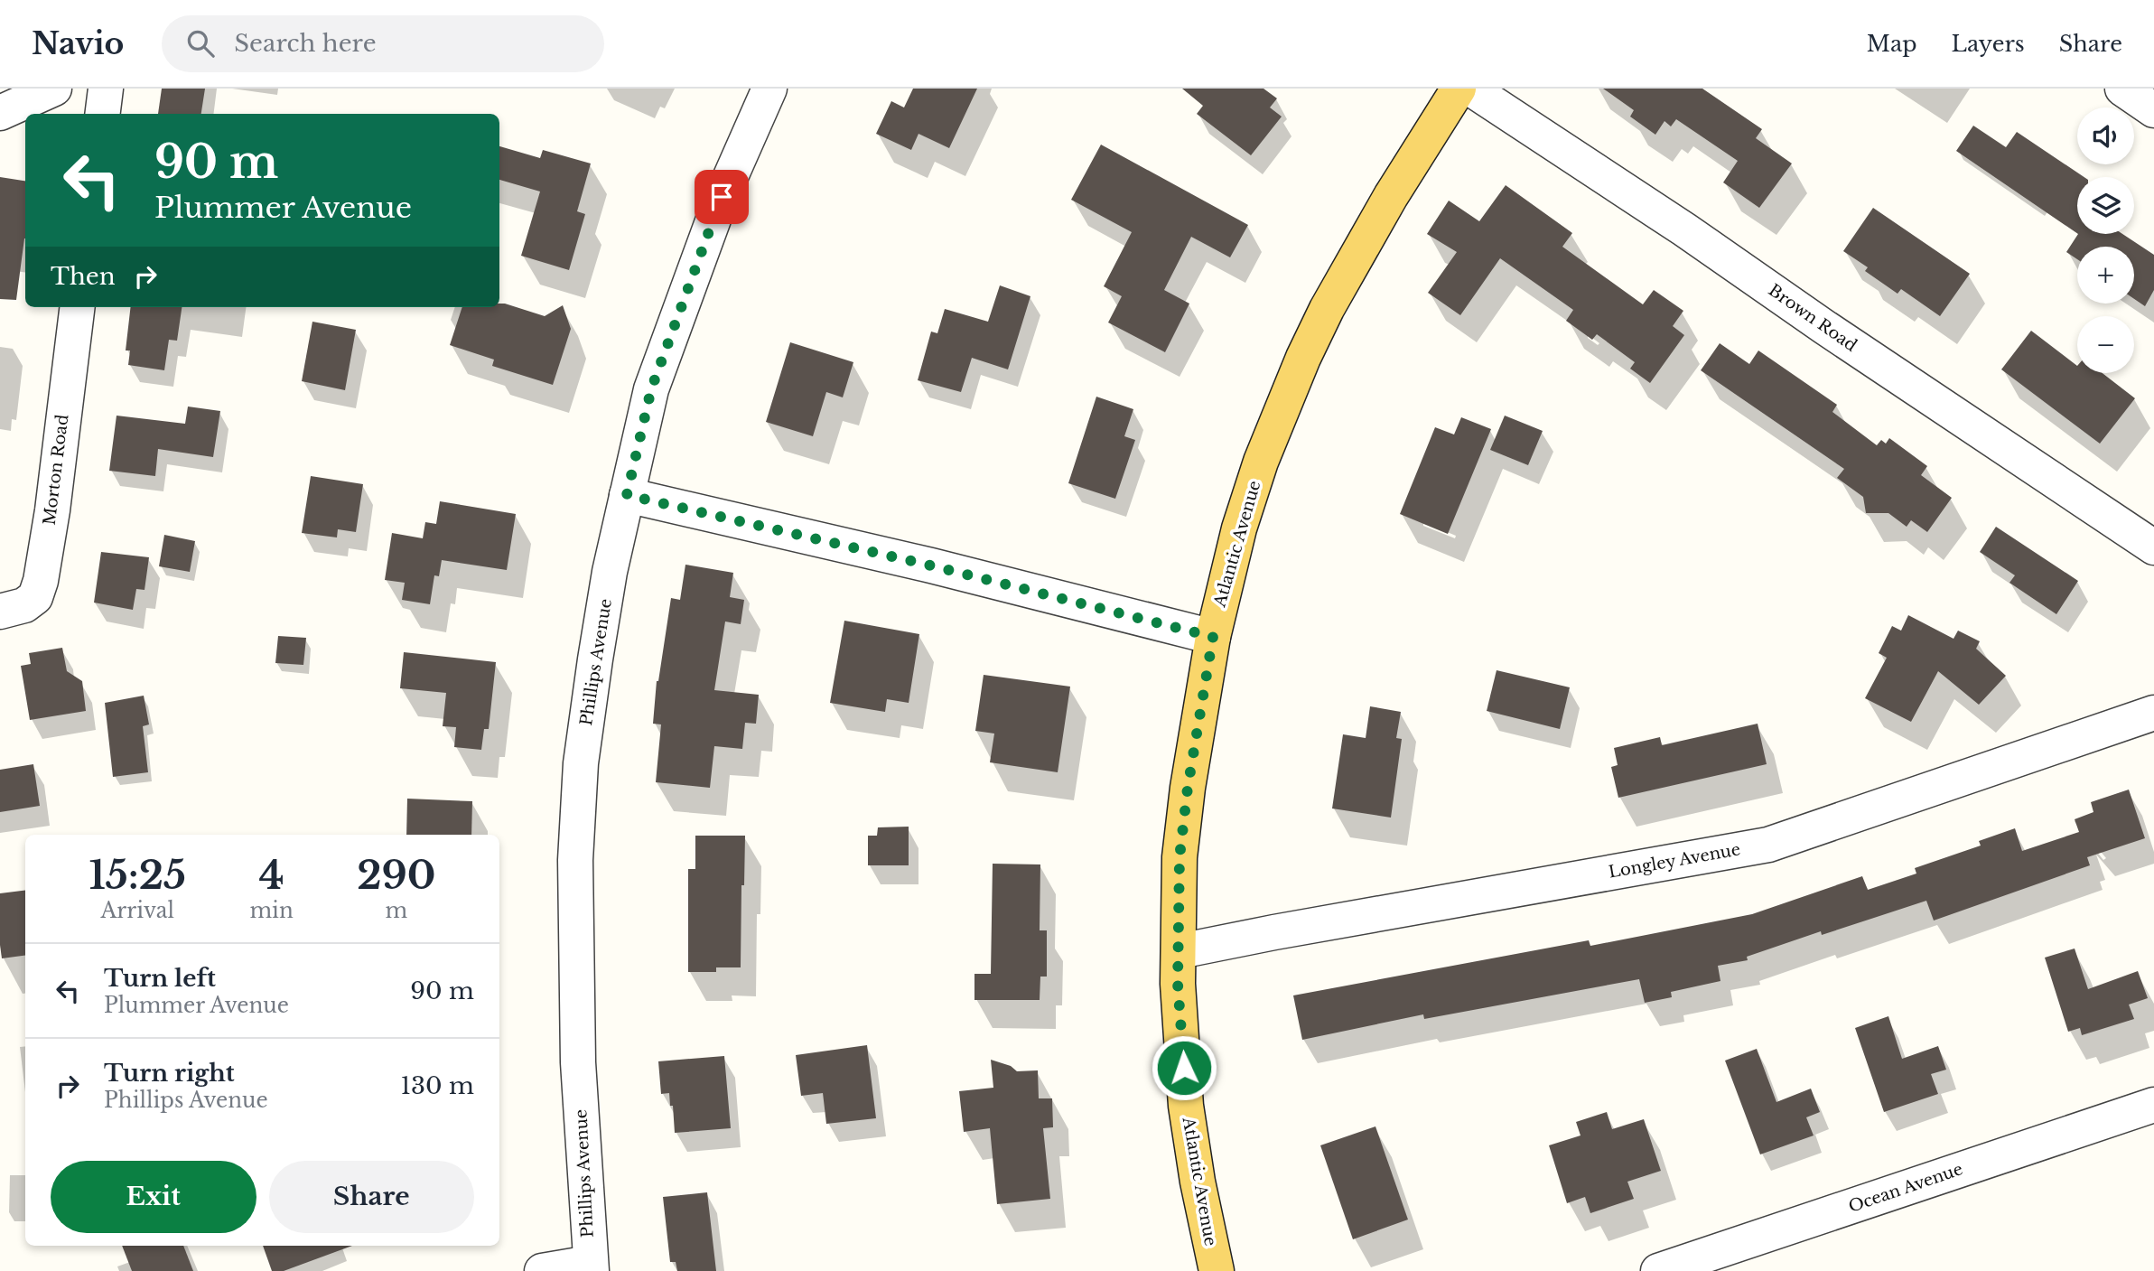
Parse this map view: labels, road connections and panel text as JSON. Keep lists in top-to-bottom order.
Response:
{
  "streets": {
    "main road": ["Atlantic Avenue"],
    "street": [
      "Brown Road",
      "Morton Road",
      "Phillips Avenue",
      "Longley Avenue",
      "Ocean Avenue"
    ]
  },
  "crossings": [
    ["Atlantic Avenue", "Longley Avenue"]
  ],
  "page": {
    "header": "Navio",
    "search": "Search here",
    "nav": ["Map", "Layers", "Share"],
    "map_buttons": ["+", "−"],
    "turn": ["90 m", "Plummer Avenue"],
    "then": "Then",
    "eta": [
      "15:25",
      "Arrival",
      "4",
      "min",
      "290",
      "m"
    ],
    "list": [
      {
        "name": "Turn left",
        "note": "Plummer Avenue",
        "value": "90 m"
      },
      {
        "name": "Turn right",
        "note": "Phillips Avenue",
        "value": "130 m"
      }
    ],
    "buttons": ["Exit", "Share"]
  }
}
